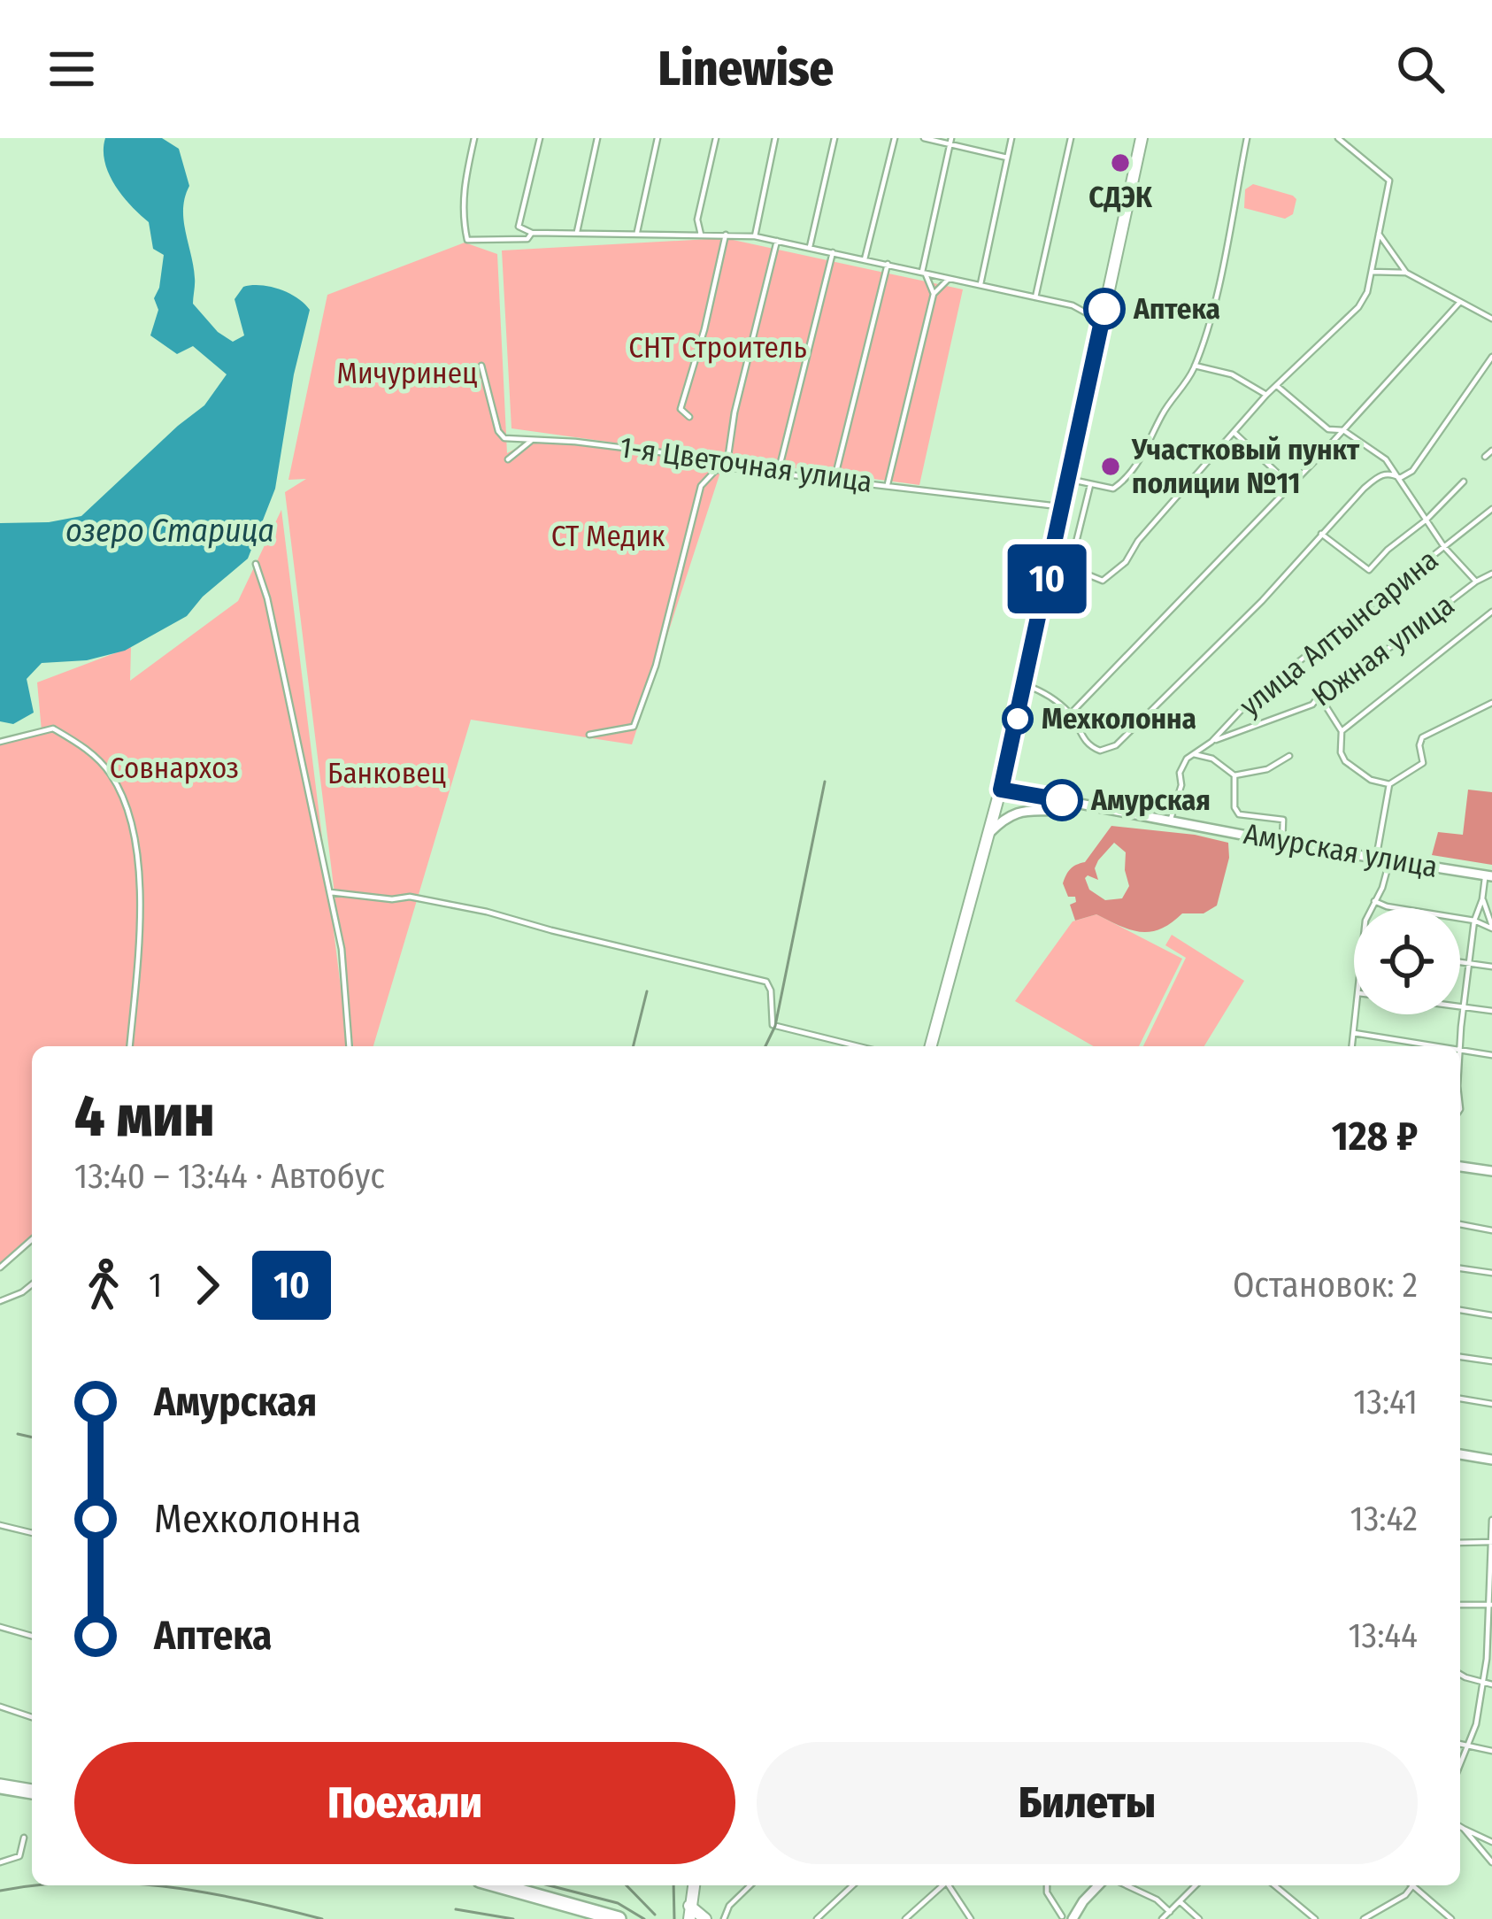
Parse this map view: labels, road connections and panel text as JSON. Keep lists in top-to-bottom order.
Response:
{
  "streets": {
    "street": [
      "1-я Цветочная улица",
      "улица Алтынсарина",
      "Южная улица",
      "Амурская улица"
    ]
  },
  "crossings": [
    ["улица Алтынсарина", "Южная улица"]
  ],
  "water": ["озеро Старица"],
  "parks": [
    "СНТ Строитель",
    "Мичуринец",
    "СТ Медик",
    "Совнархоз",
    "Банковец"
  ],
  "places": [
    "СДЭК",
    "Аптека",
    "Участковый пункт полиции №11",
    "Мехколонна",
    "Амурская"
  ],
  "lines": ["bus line 10"],
  "page": {
    "header": "Linewise",
    "on_map": "10",
    "heading": ["4 мин", "13:40 – 13:44 · Автобус", "128 ₽"],
    "legs": ["1", "10", "Остановок: 2"],
    "list": [
      {
        "name": "Амурская",
        "value": "13:41"
      },
      {
        "name": "Мехколонна",
        "value": "13:42"
      },
      {
        "name": "Аптека",
        "value": "13:44"
      }
    ],
    "buttons": ["Поехали", "Билеты"]
  }
}
